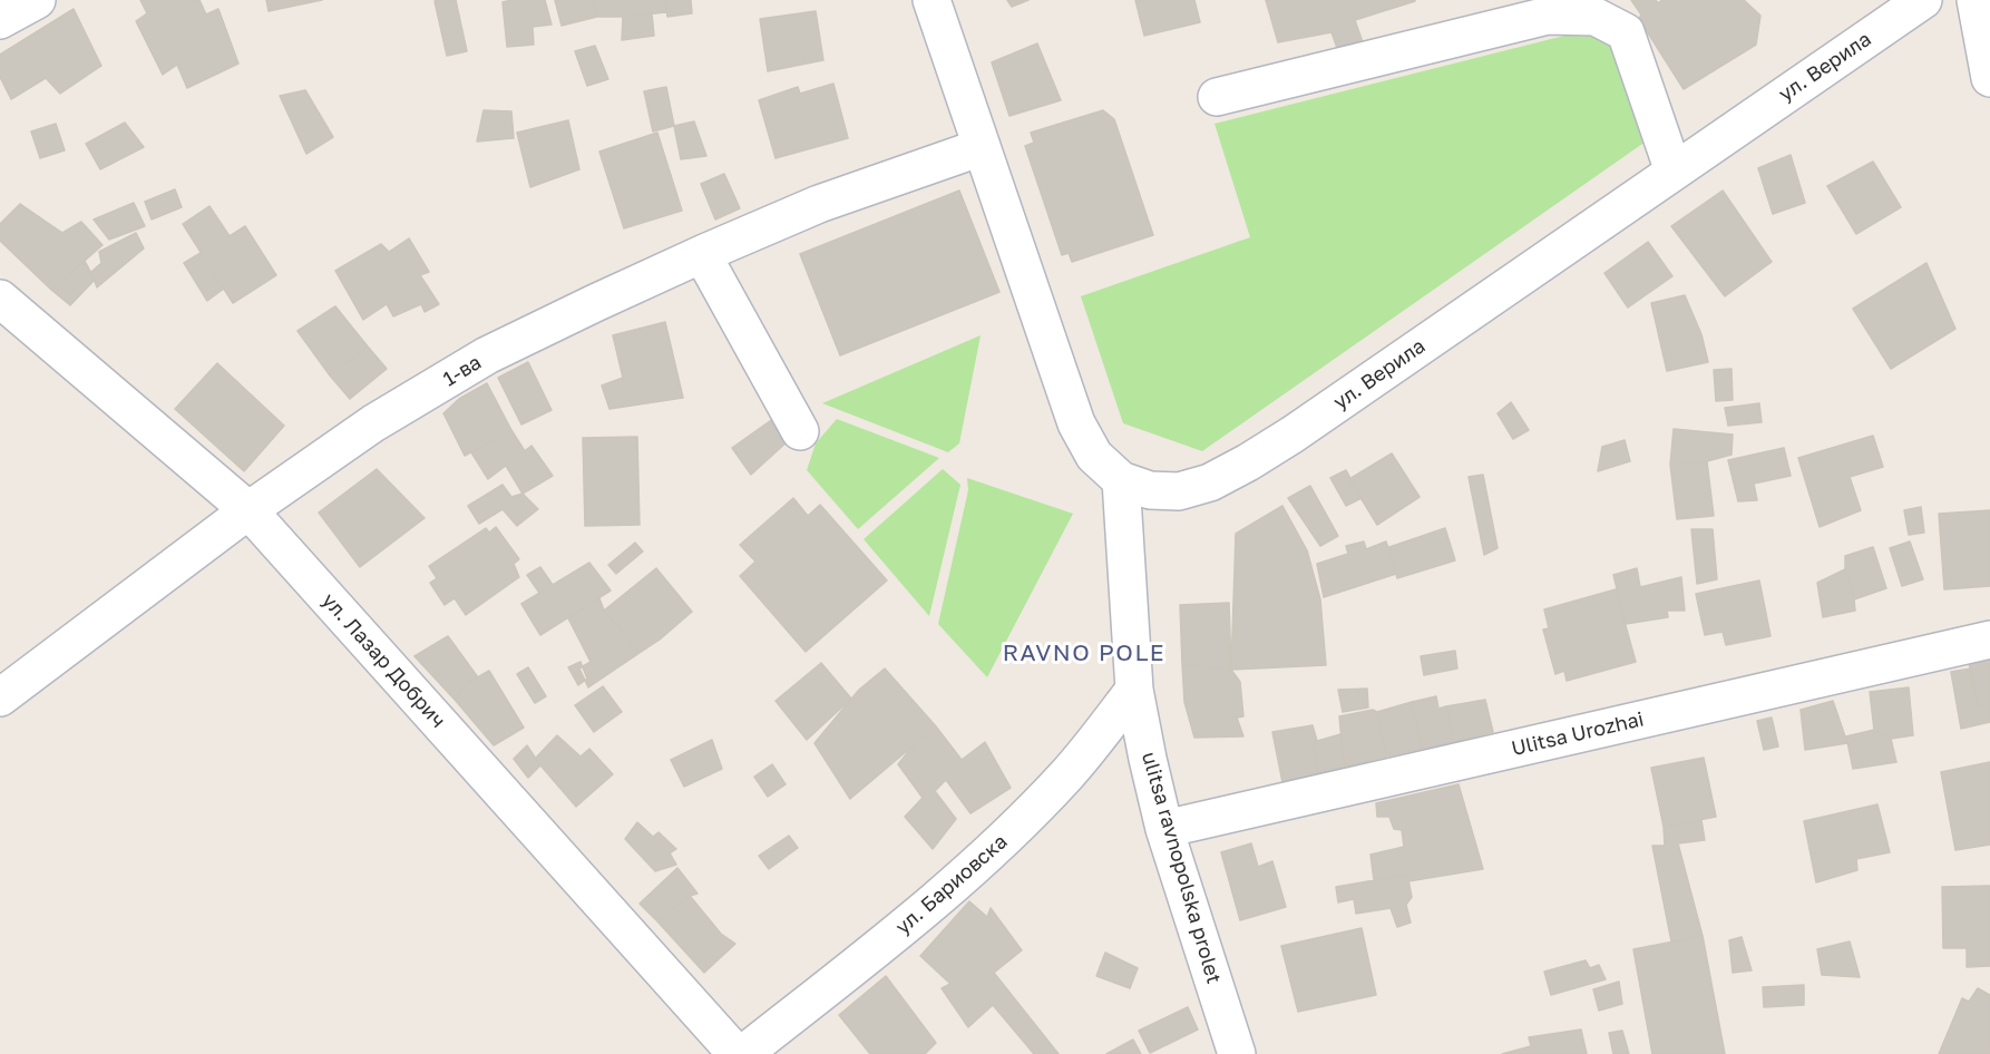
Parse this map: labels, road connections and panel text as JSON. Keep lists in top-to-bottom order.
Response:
{
  "streets": {
    "street": [
      "ул. Верила",
      "1-ва",
      "ул. Лазар Добрич",
      "Ulitsa Urozhai",
      "ulitsa ravnopolska prolet",
      "ул. Бариовска"
    ]
  },
  "crossings": [
    ["ул. Верила", "1-ва"],
    ["ул. Верила", "ulitsa ravnopolska prolet"],
    ["1-ва", "ул. Лазар Добрич"],
    ["Ulitsa Urozhai", "ulitsa ravnopolska prolet"],
    ["ulitsa ravnopolska prolet", "ул. Бариовска"]
  ],
  "districts": ["RAVNO POLE"]
}
